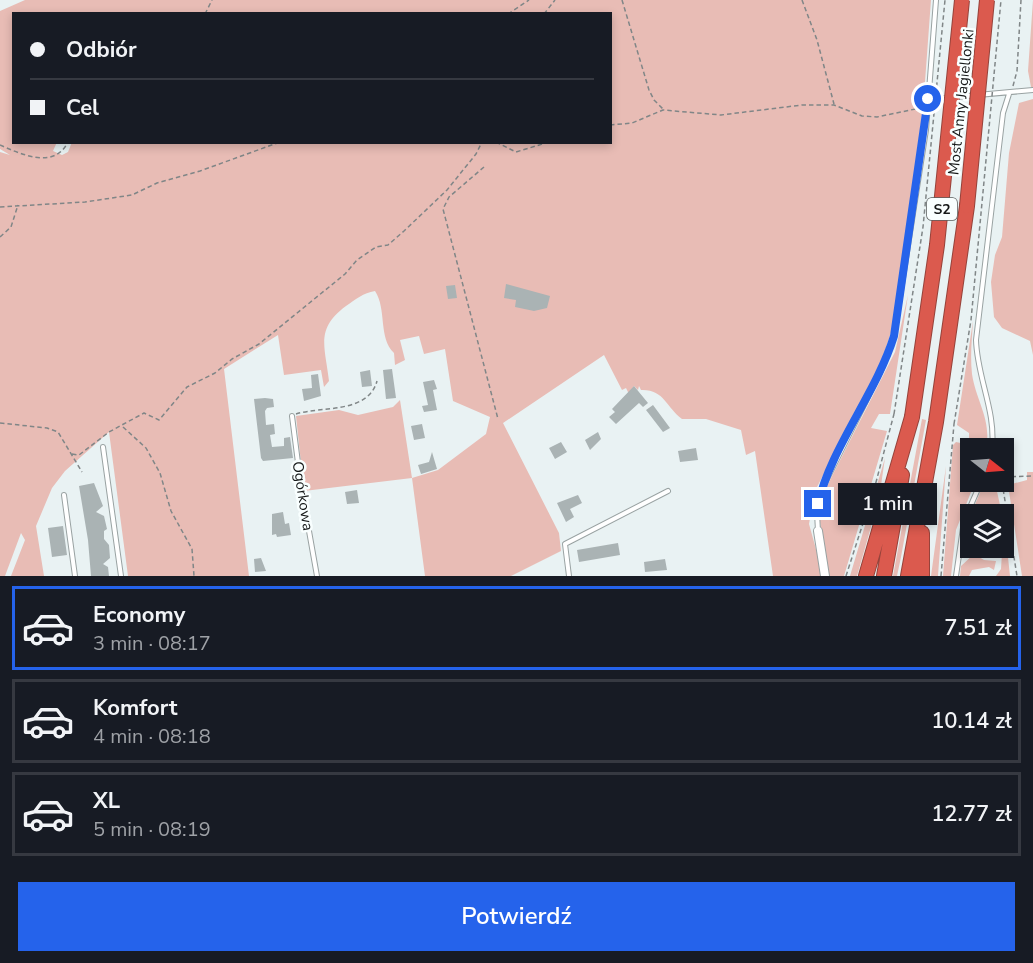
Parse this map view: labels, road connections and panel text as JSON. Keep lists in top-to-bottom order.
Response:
{
  "streets": {
    "highway": ["Most Anny Jagiellonki", "S2"],
    "lane": ["Ogórkowa"]
  },
  "crossings": [
    ["Most Anny Jagiellonki", "S2"]
  ],
  "north": "right",
  "page": {
    "banner": ["Odbiór", "Cel"],
    "bubble": "1 min",
    "list": [
      {
        "name": "Economy",
        "note": "3 min · 08:17",
        "value": "7.51 zł"
      },
      {
        "name": "Komfort",
        "note": "4 min · 08:18",
        "value": "10.14 zł"
      },
      {
        "name": "XL",
        "note": "5 min · 08:19",
        "value": "12.77 zł"
      }
    ],
    "buttons": "Potwierdź"
  }
}
